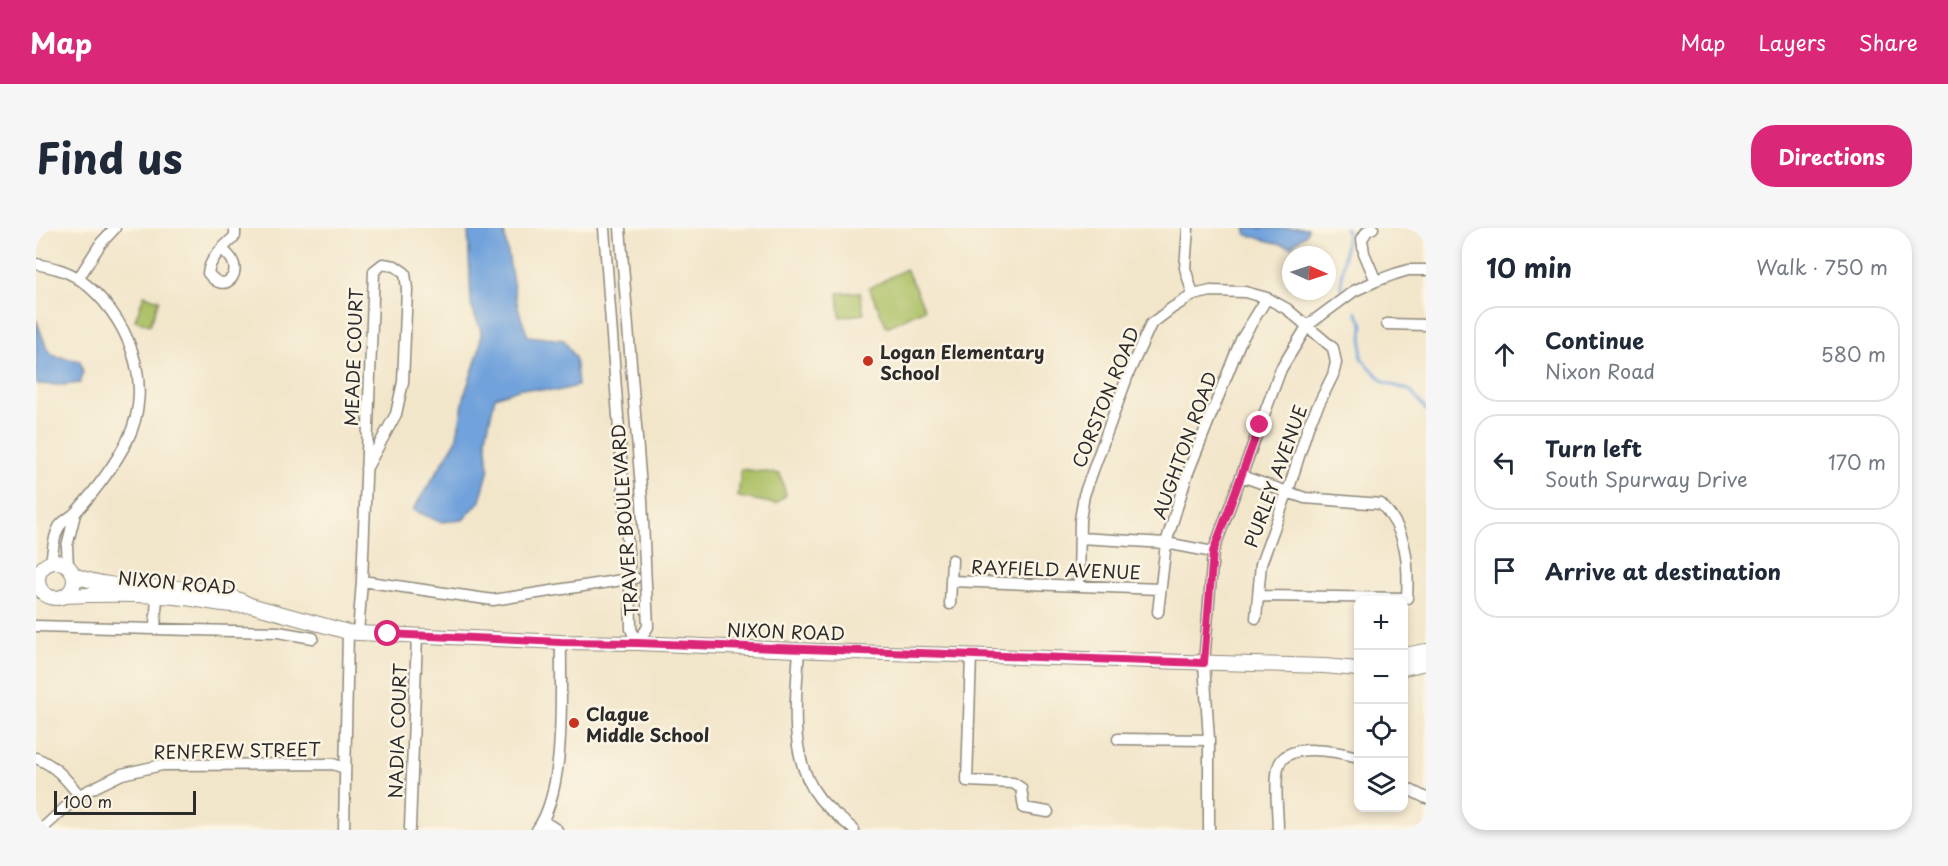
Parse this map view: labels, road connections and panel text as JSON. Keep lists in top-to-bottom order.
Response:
{
  "streets": {
    "main road": ["NIXON ROAD"],
    "street": [
      "MEADE COURT",
      "CORSTON ROAD",
      "AUGHTON ROAD",
      "PURLEY AVENUE",
      "TRAVER BOULEVARD",
      "RAYFIELD AVENUE",
      "NADIA COURT",
      "RENFREW STREET"
    ]
  },
  "crossings": [
    ["MEADE COURT", "NIXON ROAD"],
    ["MEADE COURT", "RENFREW STREET"],
    ["CORSTON ROAD", "AUGHTON ROAD"],
    ["CORSTON ROAD", "PURLEY AVENUE"],
    ["CORSTON ROAD", "RAYFIELD AVENUE"],
    ["AUGHTON ROAD", "RAYFIELD AVENUE"],
    ["TRAVER BOULEVARD", "NIXON ROAD"],
    ["NIXON ROAD", "NADIA COURT"]
  ],
  "places": ["Logan Elementary School", "Clague Middle School"],
  "scale_bar": "100 m",
  "north": "right",
  "page": {
    "header": "Map",
    "nav": ["Map", "Layers", "Share"],
    "title": "Find us",
    "buttons": "Directions",
    "heading": ["10 min", "Walk · 750 m"],
    "list": [
      ["Continue", "Nixon Road", "580 m"],
      ["Turn left", "South Spurway Drive", "170 m"],
      "Arrive at destination"
    ],
    "map_buttons": ["+", "−"],
    "scale": "100 m"
  }
}
